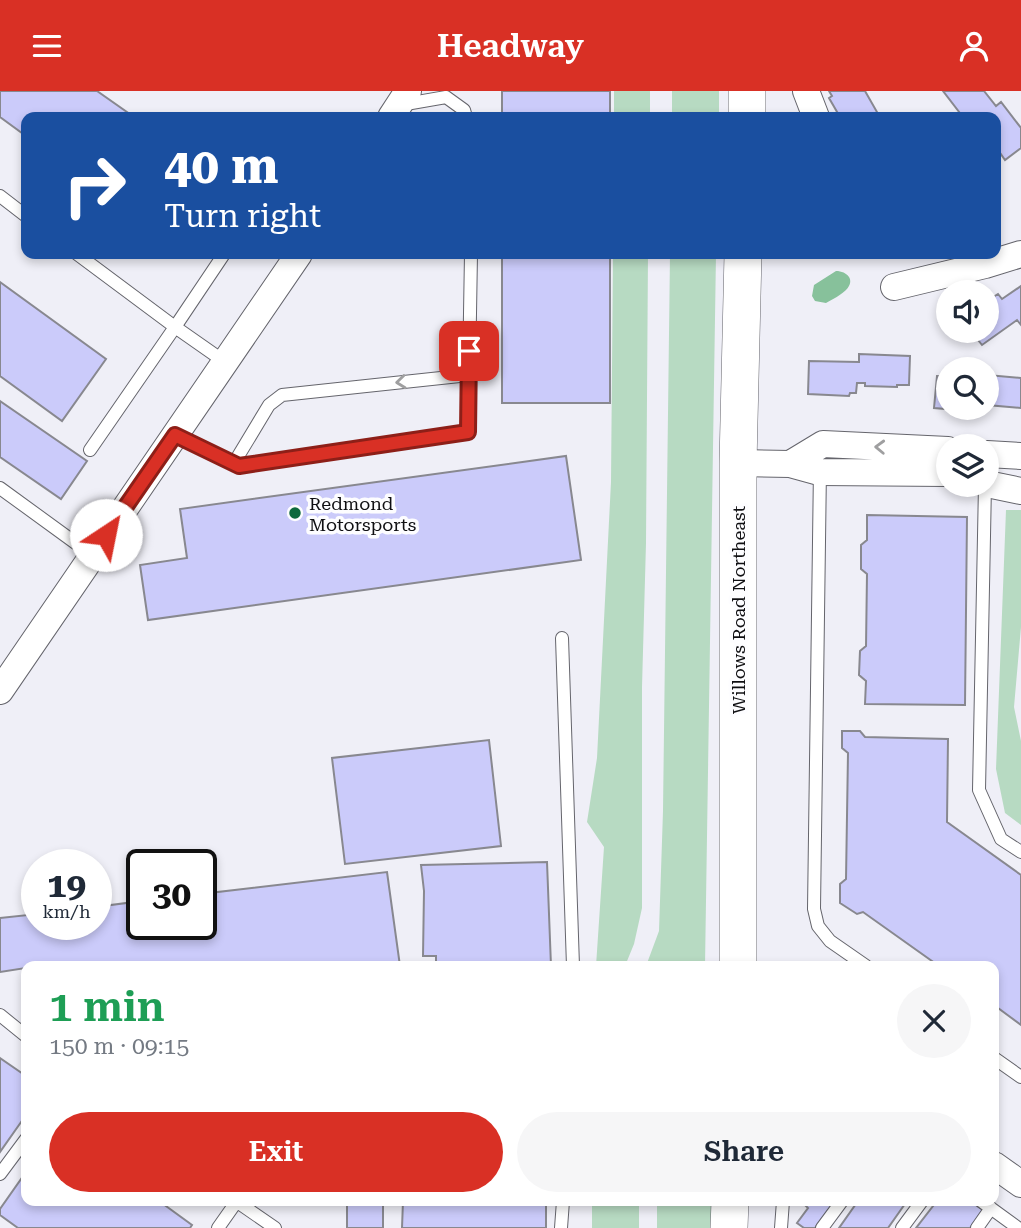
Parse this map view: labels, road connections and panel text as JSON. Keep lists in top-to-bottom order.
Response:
{
  "streets": {
    "street": ["Willows Road Northeast"]
  },
  "places": ["Redmond Motorsports"],
  "page": {
    "header": "Headway",
    "turn": ["40 m", "Turn right"],
    "speed": "19 km/h",
    "limit": "30",
    "heading": ["1 min", "150 m · 09:15"],
    "buttons": ["Exit", "Share"]
  }
}
